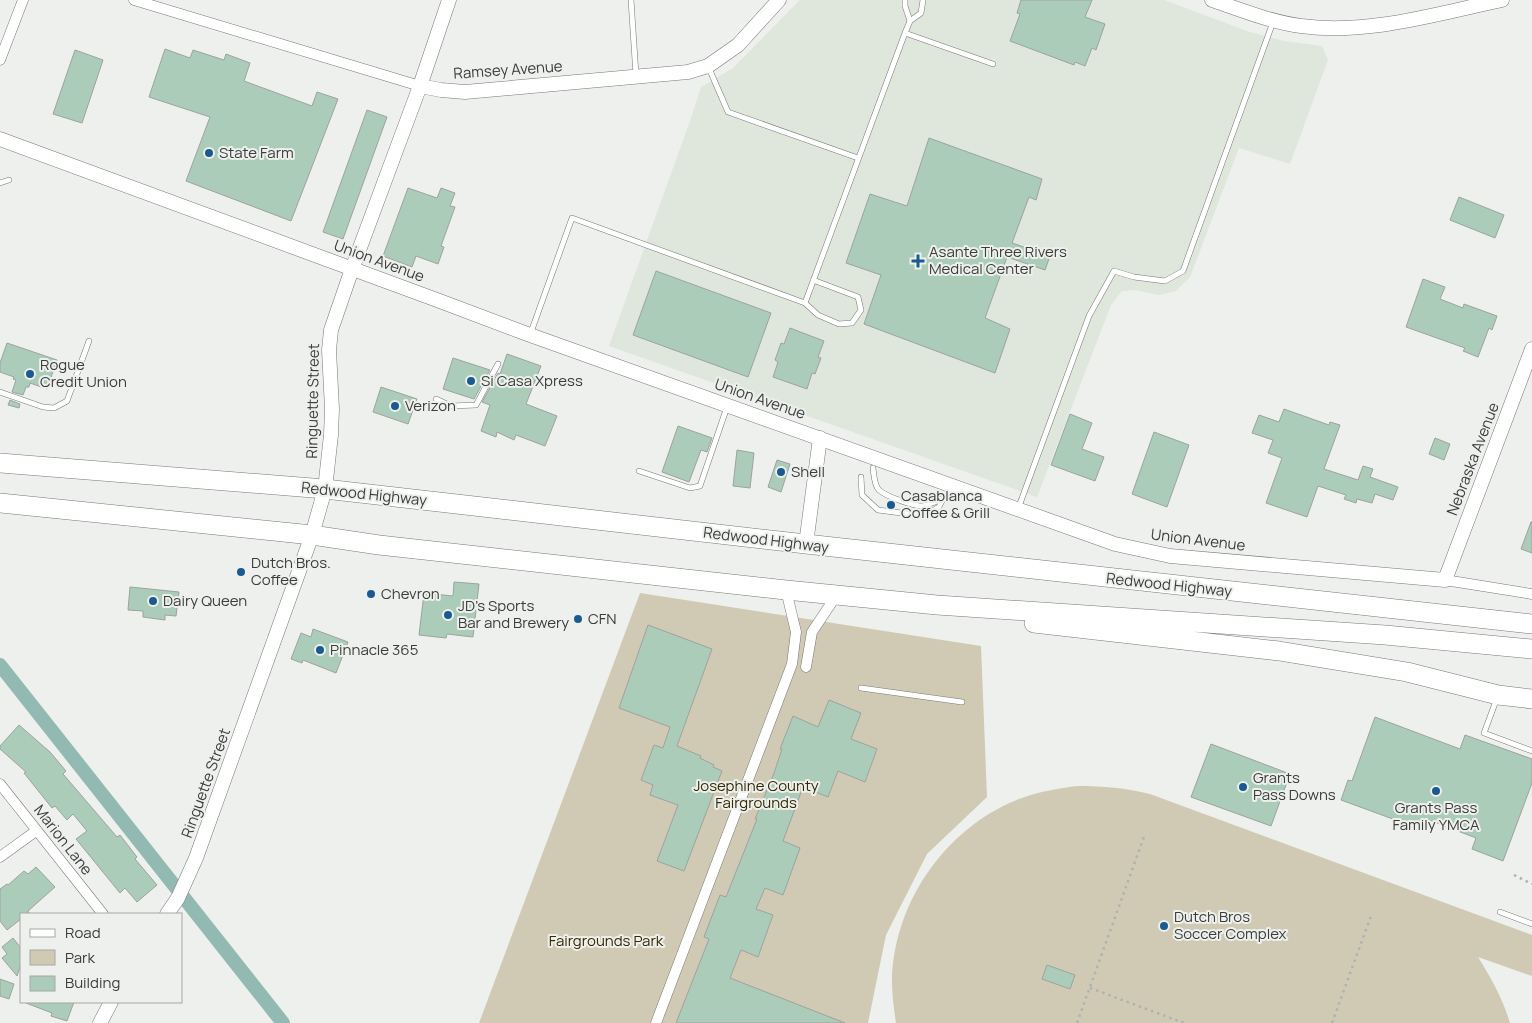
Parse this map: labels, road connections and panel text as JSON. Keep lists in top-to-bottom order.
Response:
{
  "streets": {
    "highway": ["Redwood Highway"],
    "street": [
      "Ramsey Avenue",
      "Union Avenue",
      "Ringuette Street",
      "Nebraska Avenue",
      "Marion Lane"
    ]
  },
  "crossings": [
    ["Ramsey Avenue", "Ringuette Street"],
    ["Union Avenue", "Ringuette Street"],
    ["Union Avenue", "Nebraska Avenue"],
    ["Ringuette Street", "Redwood Highway"]
  ],
  "parks": ["Josephine County Fairgrounds", "Fairgrounds Park"],
  "places": {
    "other": [
      "State Farm",
      "Rogue Credit Union",
      "Si Casa Xpress",
      "Verizon",
      "Shell",
      "Casablanca Coffee & Grill",
      "Dutch Bros. Coffee",
      "Chevron",
      "Dairy Queen",
      "JD's Sports Bar and Brewery",
      "CFN",
      "Pinnacle 365",
      "Grants Pass Downs",
      "Grants Pass Family YMCA",
      "Dutch Bros Soccer Complex"
    ],
    "health": ["Asante Three Rivers Medical Center"]
  },
  "legend": ["Road", "Park", "Building"]
}
